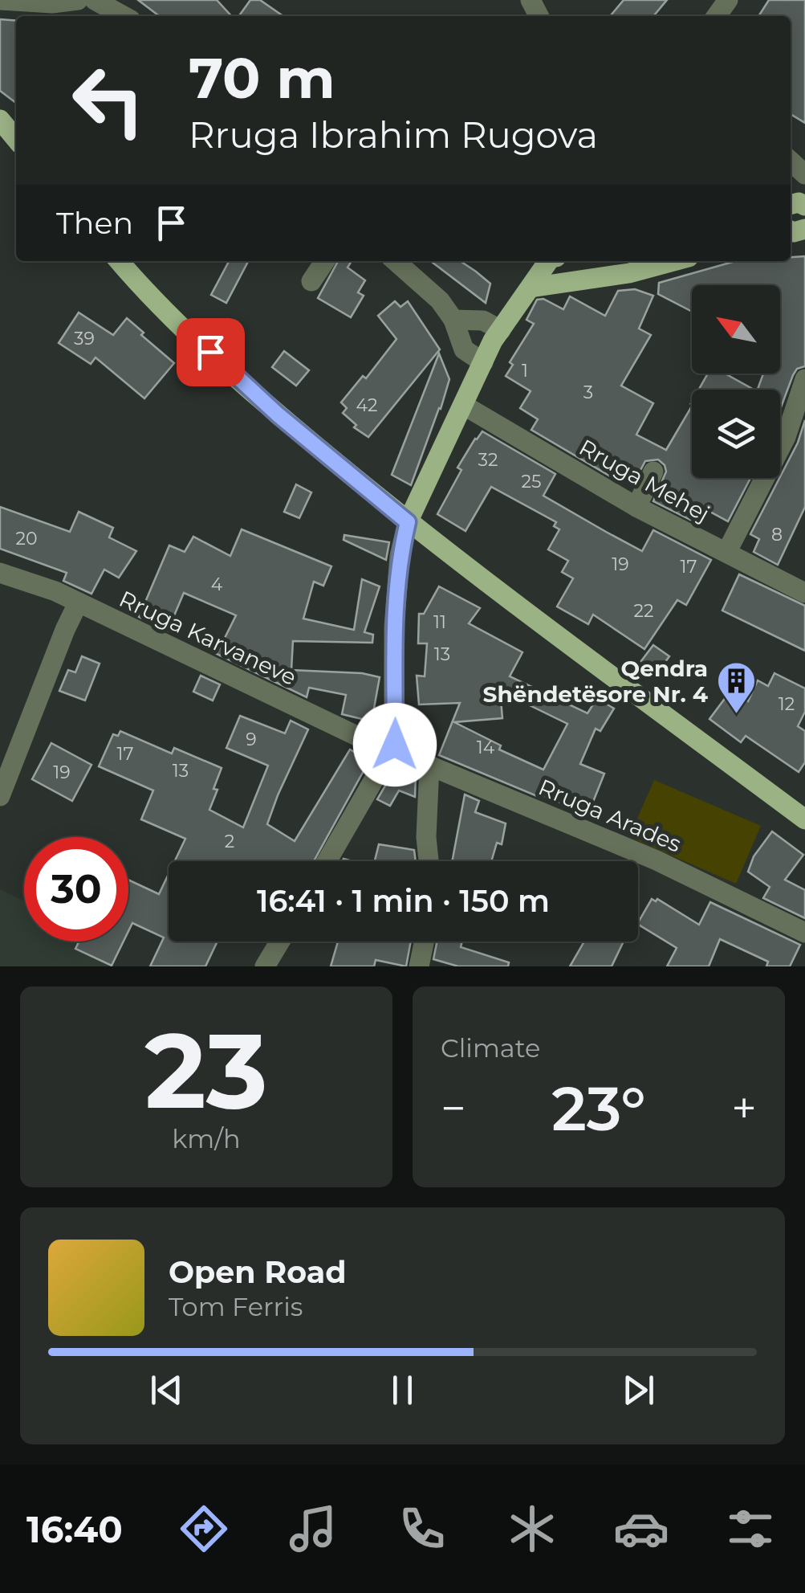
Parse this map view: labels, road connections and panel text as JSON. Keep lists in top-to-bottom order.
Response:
{
  "streets": {
    "street": ["Rruga Mehej", "Rruga Karvaneve", "Rruga Arades"]
  },
  "crossings": [
    ["Rruga Karvaneve", "Rruga Arades"]
  ],
  "places": {
    "building": ["Qendra Shëndetësore Nr. 4"]
  },
  "house_numbers": [
    "39",
    "1",
    "3",
    "42",
    "32",
    "25",
    "8",
    "20",
    "19",
    "17",
    "4",
    "22",
    "11",
    "13",
    "12",
    "9",
    "14",
    "17",
    "13",
    "19",
    "2"
  ],
  "north": "top left",
  "page": {
    "turn": ["70 m", "Rruga Ibrahim Rugova"],
    "then": "Then",
    "limit": "30",
    "trip": "16:41 · 1 min · 150 m",
    "tile": [
      ["23", "km/h"],
      "Climate"
    ],
    "heat": ["−", "23°", "+"],
    "song": ["Open Road", "Tom Ferris"],
    "tabs": "16:40"
  }
}
